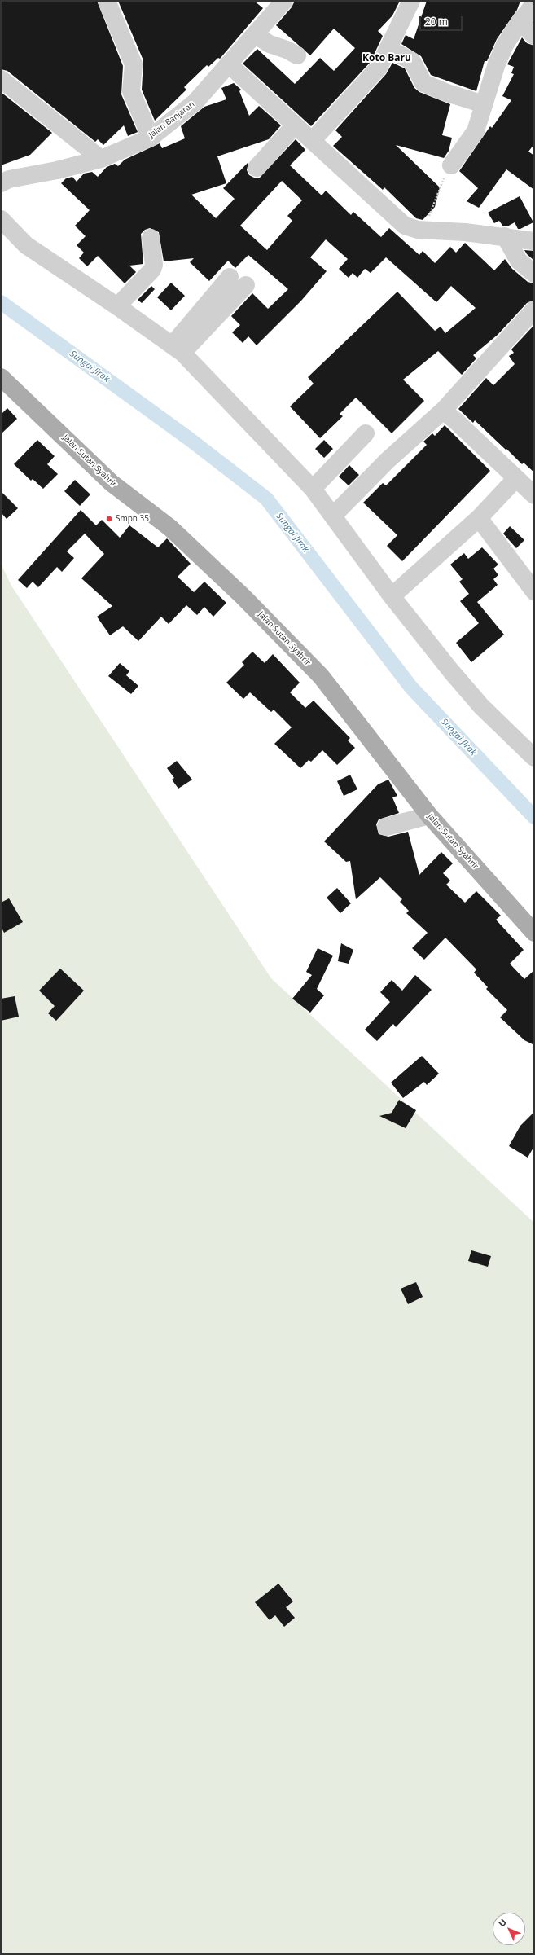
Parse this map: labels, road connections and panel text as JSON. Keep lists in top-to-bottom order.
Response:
{
  "streets": {
    "main road": ["Jalan Sutan Syahrir"],
    "street": ["Jalan Banjaran"]
  },
  "districts": ["Koto Baru"],
  "water": ["Sungai Jirak"],
  "places": ["Smpn 35"],
  "scale_bar": "20 m",
  "north": "top left"
}
